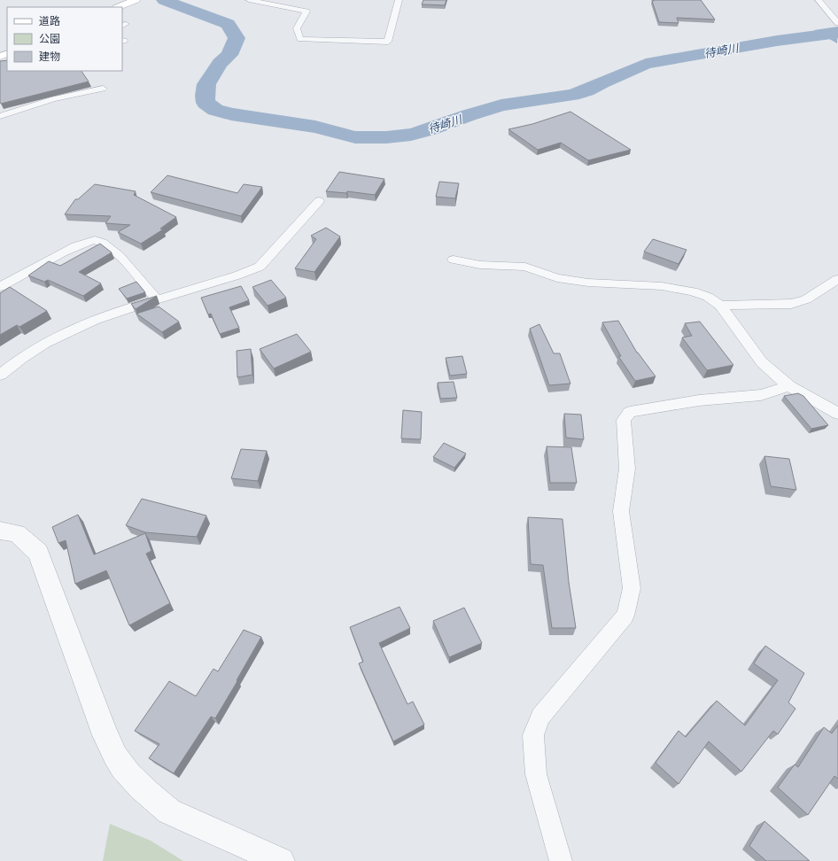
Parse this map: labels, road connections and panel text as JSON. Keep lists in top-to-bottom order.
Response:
{
  "water": ["待崎川"],
  "legend": ["道路", "公園", "建物"]
}
